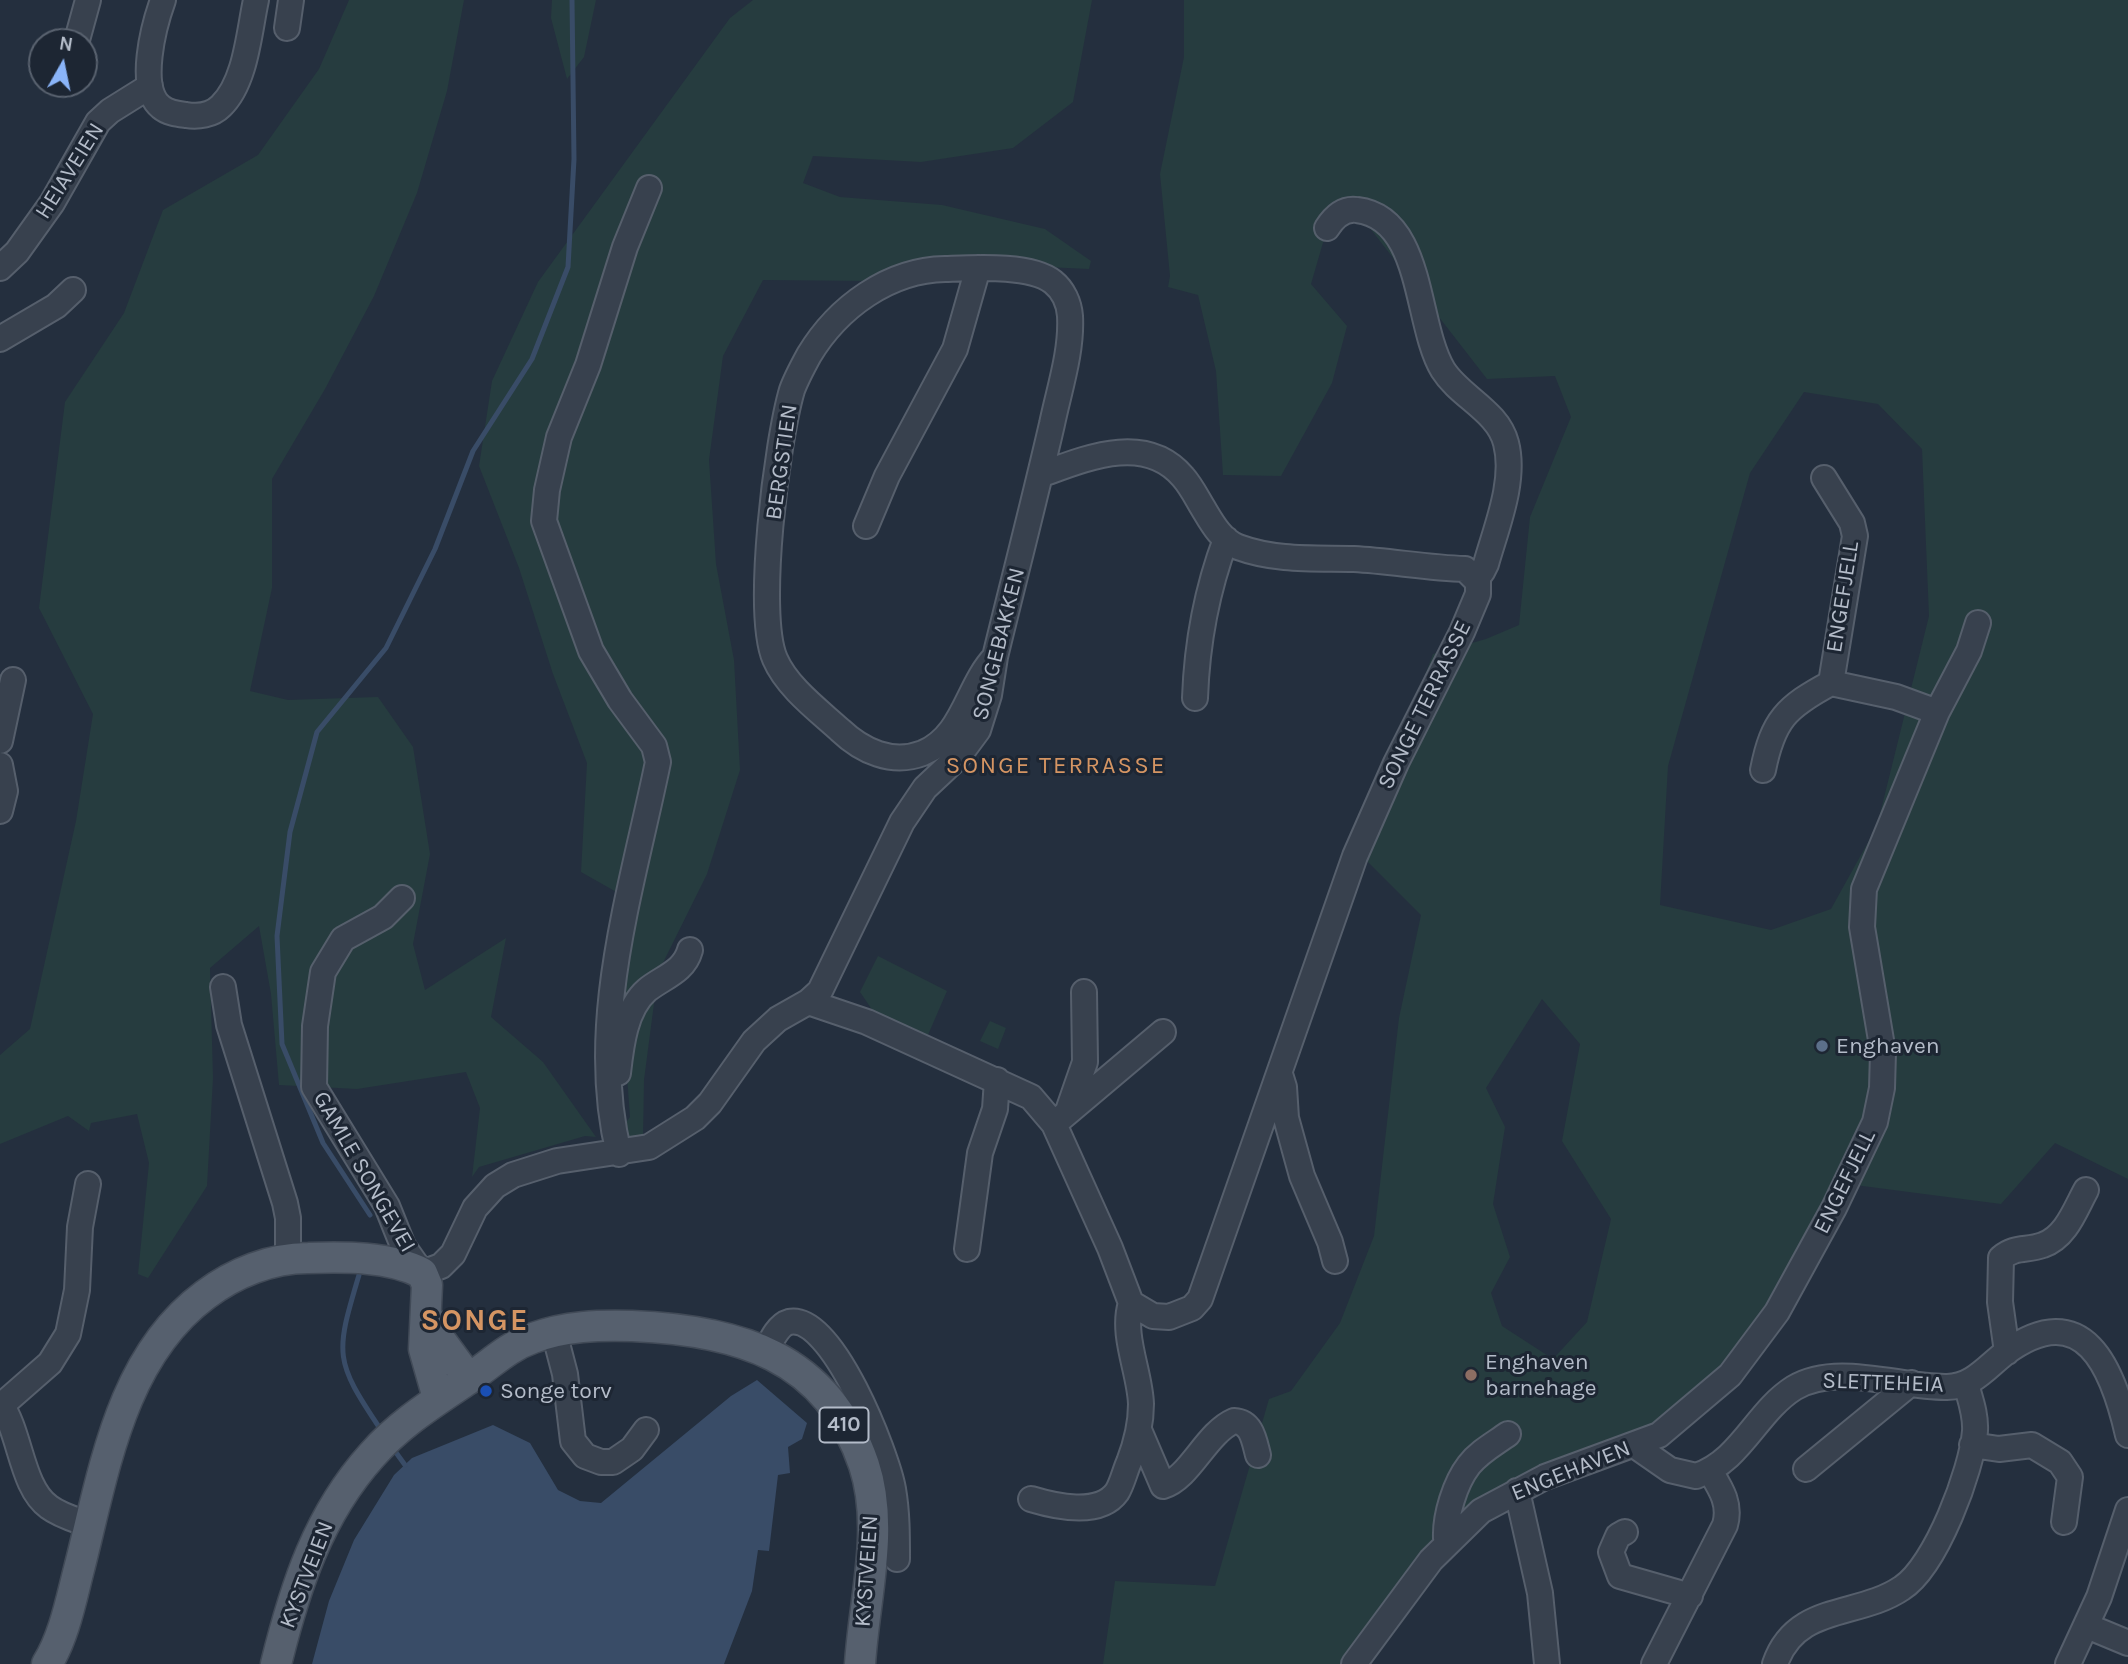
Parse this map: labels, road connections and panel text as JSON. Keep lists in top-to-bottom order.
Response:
{
  "streets": {
    "main road": ["GAMLE SONGEVEI", "410", "KYSTVEIEN"],
    "street": [
      "HEIAVEIEN",
      "BERGSTIEN",
      "ENGEFJELL",
      "SONGEBAKKEN",
      "SONGE TERRASSE",
      "SLETTEHEIA",
      "ENGEHAVEN"
    ]
  },
  "crossings": [
    ["BERGSTIEN", "SONGEBAKKEN"],
    ["ENGEFJELL", "ENGEHAVEN"],
    ["SONGEBAKKEN", "GAMLE SONGEVEI"],
    ["GAMLE SONGEVEI", "KYSTVEIEN"]
  ],
  "districts": ["SONGE TERRASSE", "SONGE"],
  "places": ["Enghaven", "Enghaven barnehage", "Songe torv"],
  "north": "top"
}
